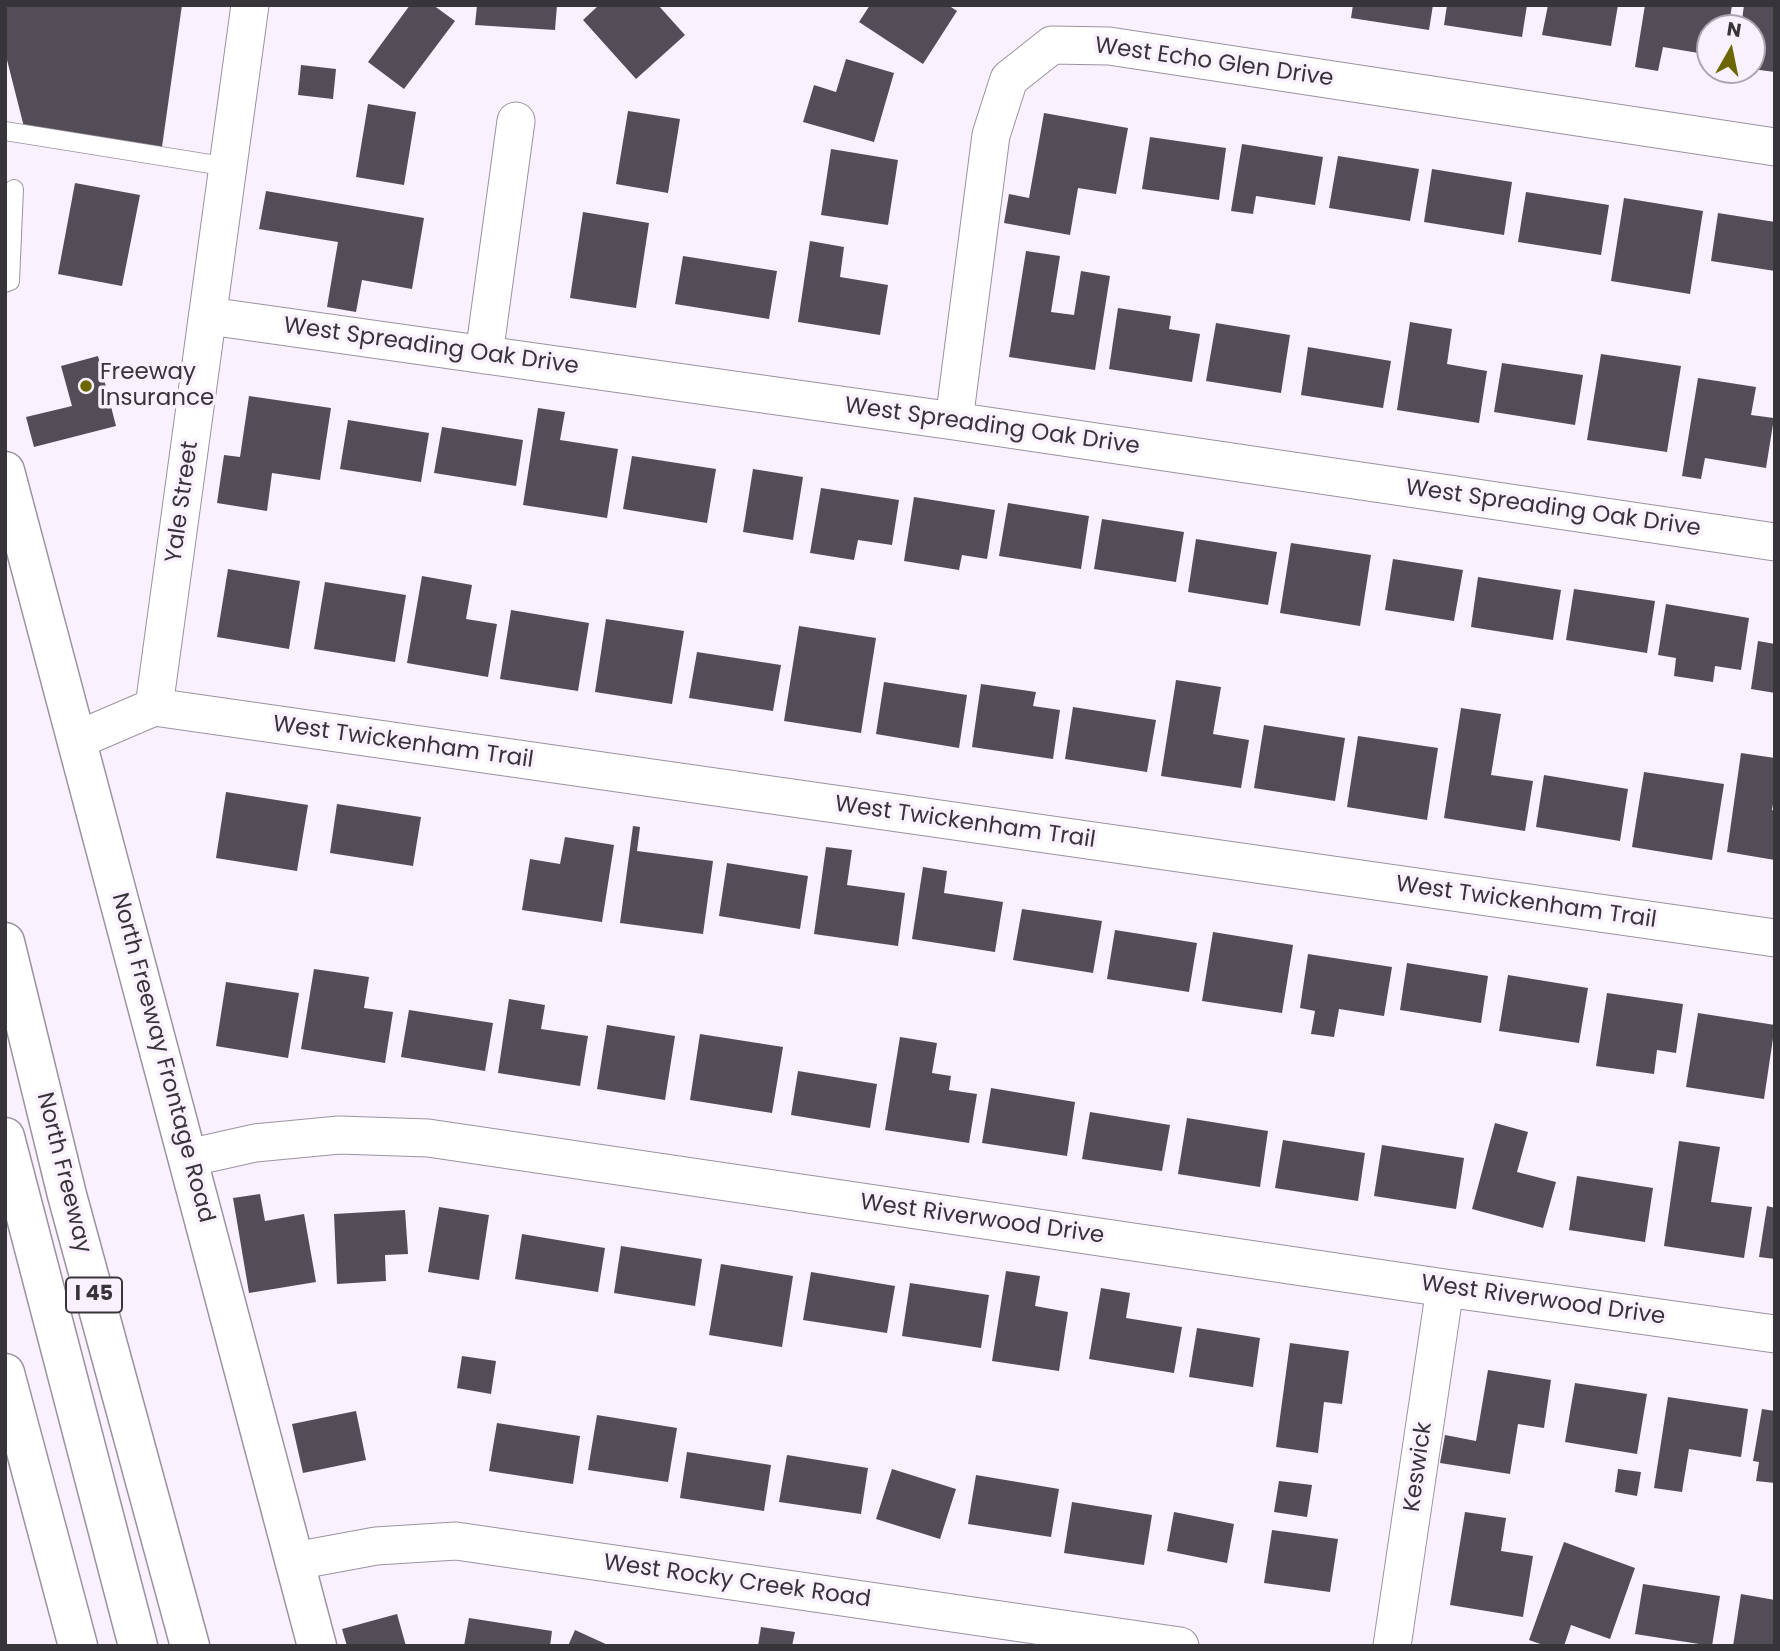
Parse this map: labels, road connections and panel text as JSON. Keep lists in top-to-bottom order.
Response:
{
  "streets": {
    "main road": ["North Freeway Frontage Road", "North Freeway", "I 45"],
    "street": [
      "West Echo Glen Drive",
      "West Spreading Oak Drive",
      "Yale Street",
      "West Twickenham Trail",
      "West Riverwood Drive",
      "Keswick",
      "West Rocky Creek Road"
    ]
  },
  "crossings": [
    ["West Echo Glen Drive", "West Spreading Oak Drive"],
    ["West Spreading Oak Drive", "Yale Street"],
    ["Yale Street", "West Twickenham Trail"],
    ["North Freeway Frontage Road", "West Riverwood Drive"],
    ["North Freeway Frontage Road", "West Rocky Creek Road"],
    ["West Riverwood Drive", "Keswick"]
  ],
  "places": ["Freeway Insurance"],
  "north": "top"
}
